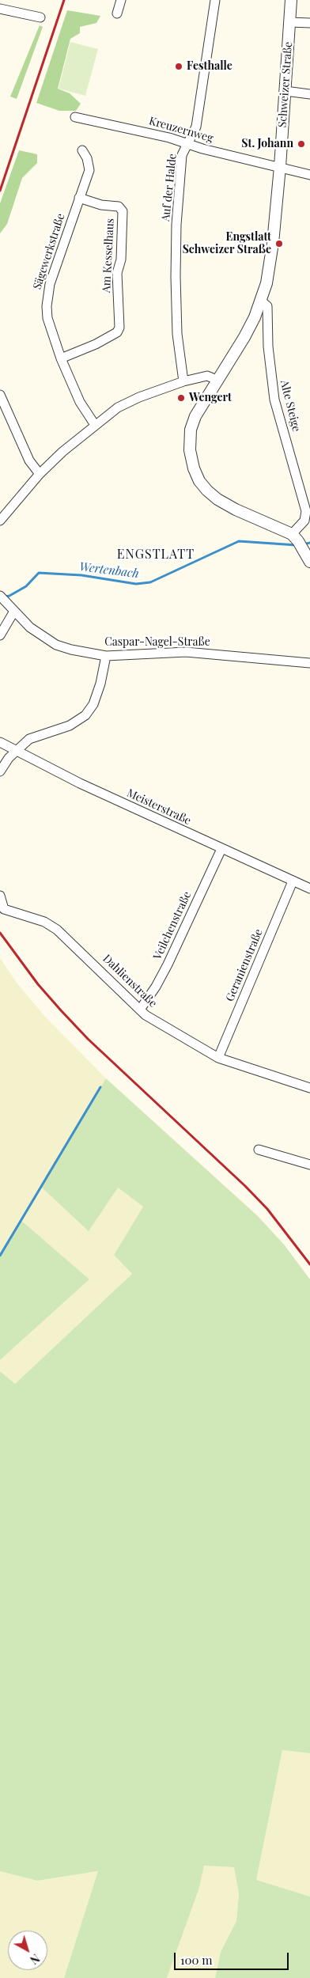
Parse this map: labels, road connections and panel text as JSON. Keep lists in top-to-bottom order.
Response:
{
  "streets": {
    "street": [
      "Schweizer Straße",
      "Kreuzernweg",
      "Auf der Halde",
      "Sägewerkstraße",
      "Am Kesselhaus",
      "Alte Steige",
      "Caspar-Nagel-Straße",
      "Meisterstraße",
      "Veilchenstraße",
      "Geranienstraße",
      "Dahlienstraße"
    ]
  },
  "crossings": [
    ["Schweizer Straße", "Kreuzernweg"],
    ["Schweizer Straße", "Alte Steige"],
    ["Kreuzernweg", "Auf der Halde"],
    ["Sägewerkstraße", "Am Kesselhaus"],
    ["Meisterstraße", "Veilchenstraße"],
    ["Meisterstraße", "Geranienstraße"],
    ["Veilchenstraße", "Dahlienstraße"],
    ["Geranienstraße", "Dahlienstraße"]
  ],
  "districts": ["ENGSTLATT"],
  "water": ["Wertenbach"],
  "places": [
    "Festhalle",
    "St. Johann",
    "Engstlatt Schweizer Straße",
    "Wengert"
  ],
  "scale_bar": "100 m",
  "north": "bottom right"
}
